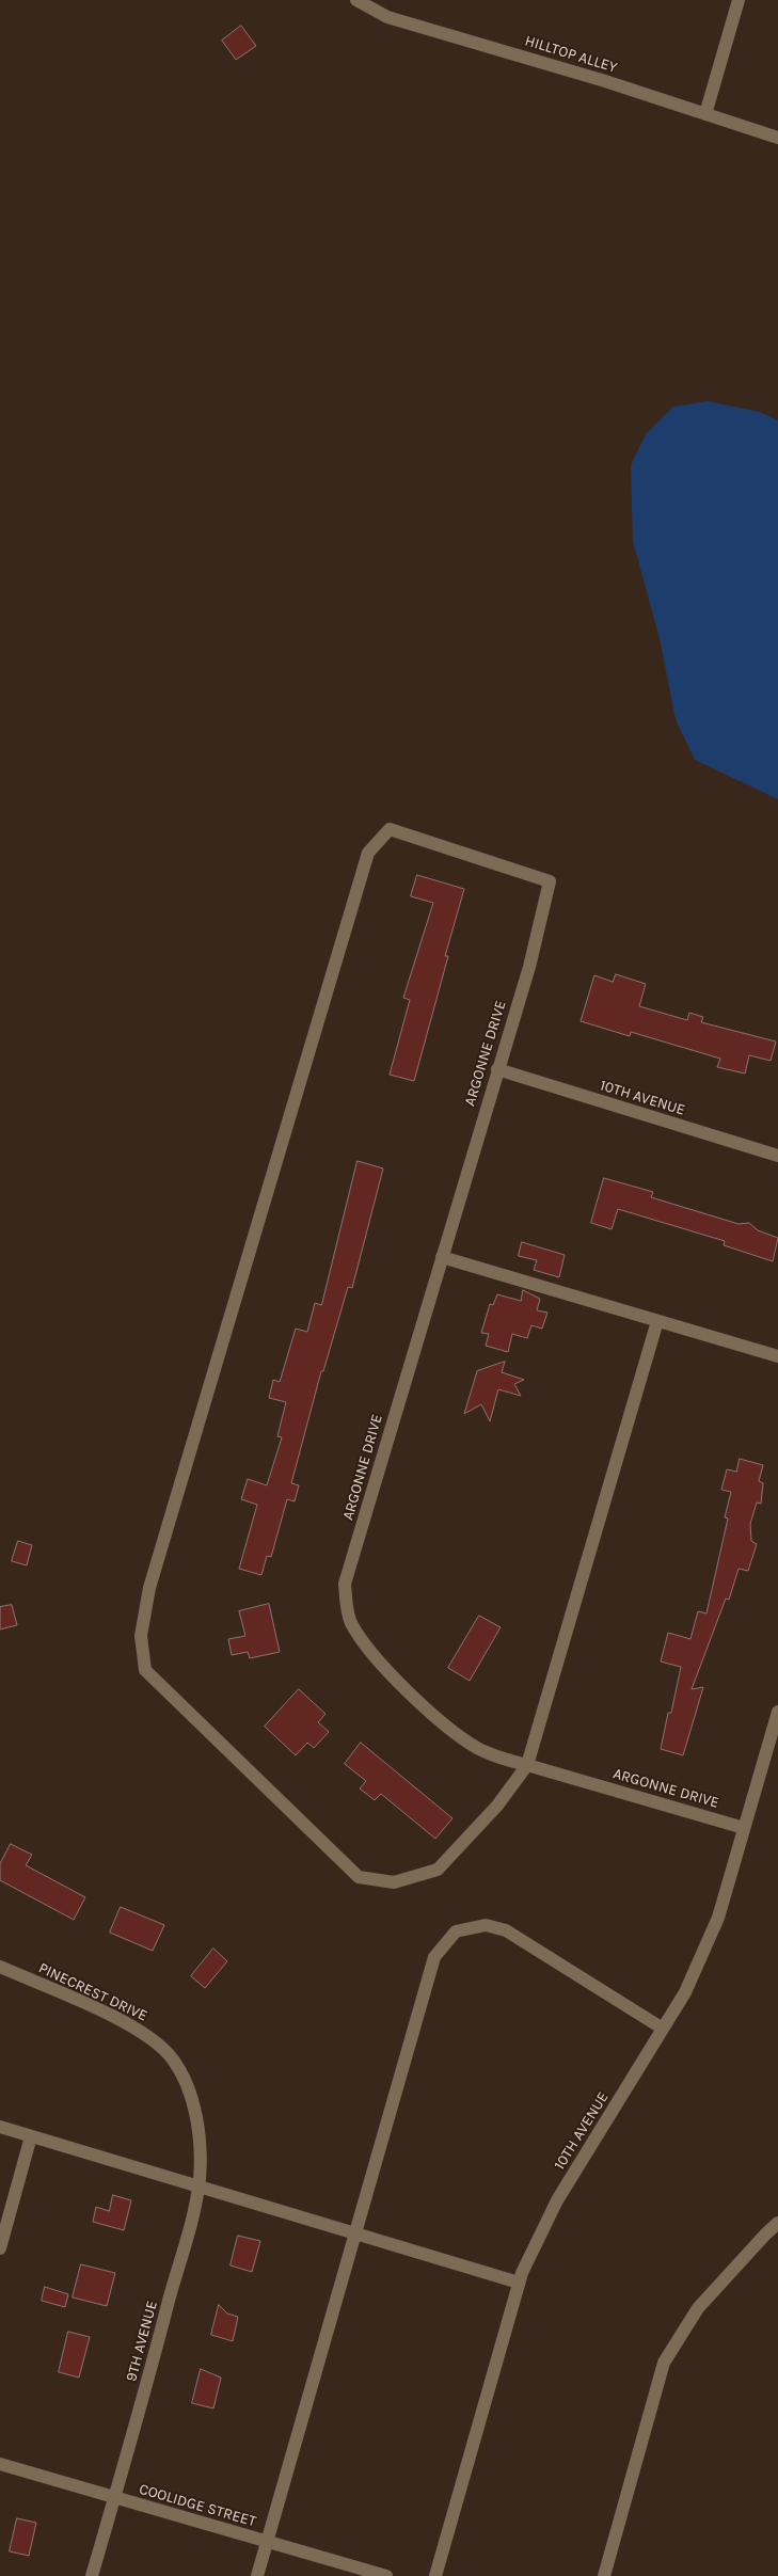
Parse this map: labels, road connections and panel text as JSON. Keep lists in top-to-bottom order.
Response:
{
  "streets": {
    "street": [
      "HILLTOP ALLEY",
      "ARGONNE DRIVE",
      "10TH AVENUE",
      "PINECREST DRIVE",
      "9TH AVENUE",
      "COOLIDGE STREET"
    ]
  },
  "crossings": [
    ["ARGONNE DRIVE", "10TH AVENUE"],
    ["PINECREST DRIVE", "9TH AVENUE"],
    ["9TH AVENUE", "COOLIDGE STREET"]
  ]
}
